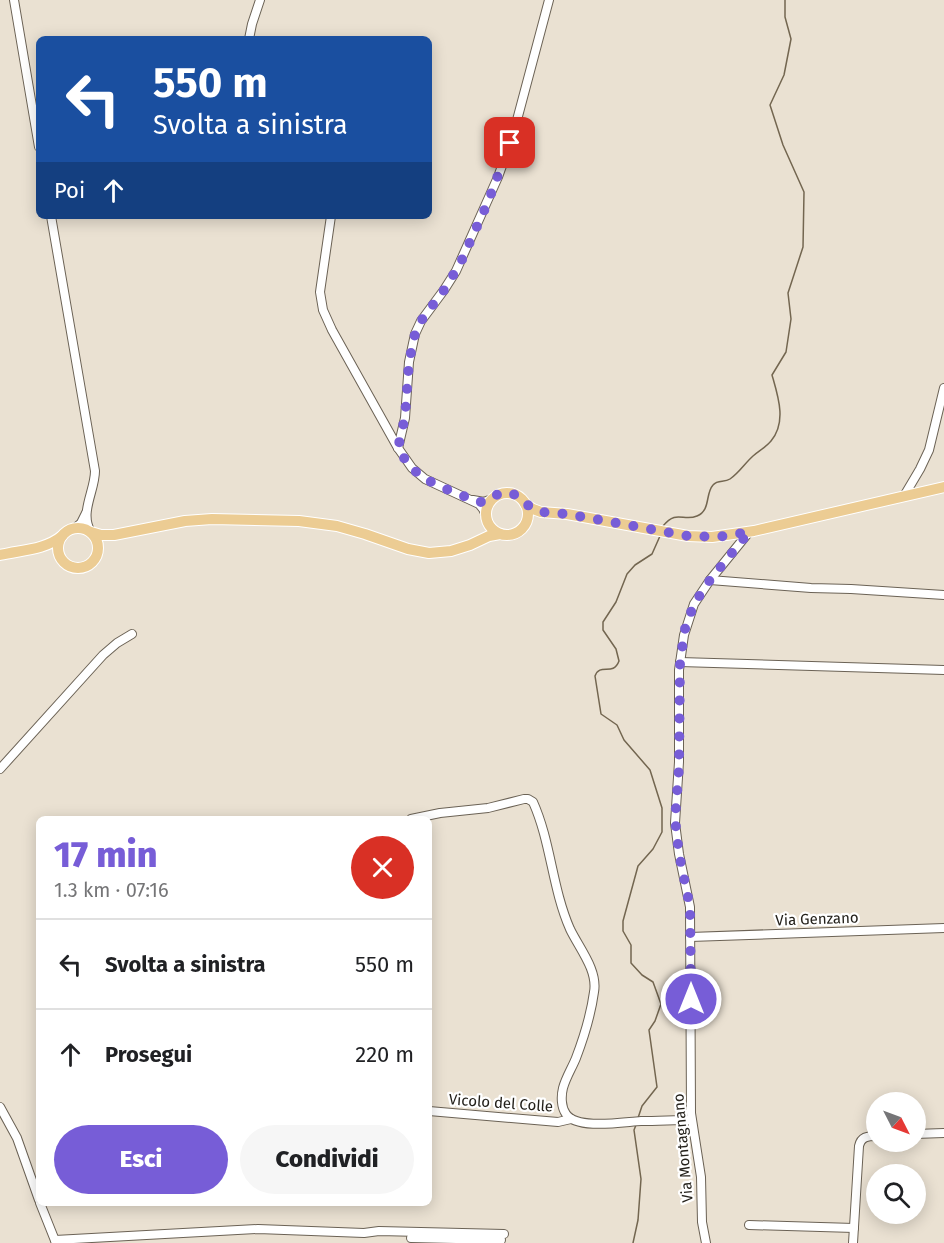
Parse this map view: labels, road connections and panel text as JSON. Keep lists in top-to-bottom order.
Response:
{
  "streets": {
    "street": ["Via Genzano", "Vicolo del Colle", "Via Montagnano"]
  },
  "crossings": [
    ["Via Genzano", "Via Montagnano"],
    ["Vicolo del Colle", "Via Montagnano"]
  ],
  "north": "bottom right",
  "page": {
    "turn": ["550 m", "Svolta a sinistra"],
    "then": "Poi",
    "heading": ["17 min", "1.3 km · 07:16"],
    "list": [
      {
        "name": "Svolta a sinistra",
        "value": "550 m"
      },
      {
        "name": "Prosegui",
        "value": "220 m"
      }
    ],
    "buttons": ["Esci", "Condividi"]
  }
}
